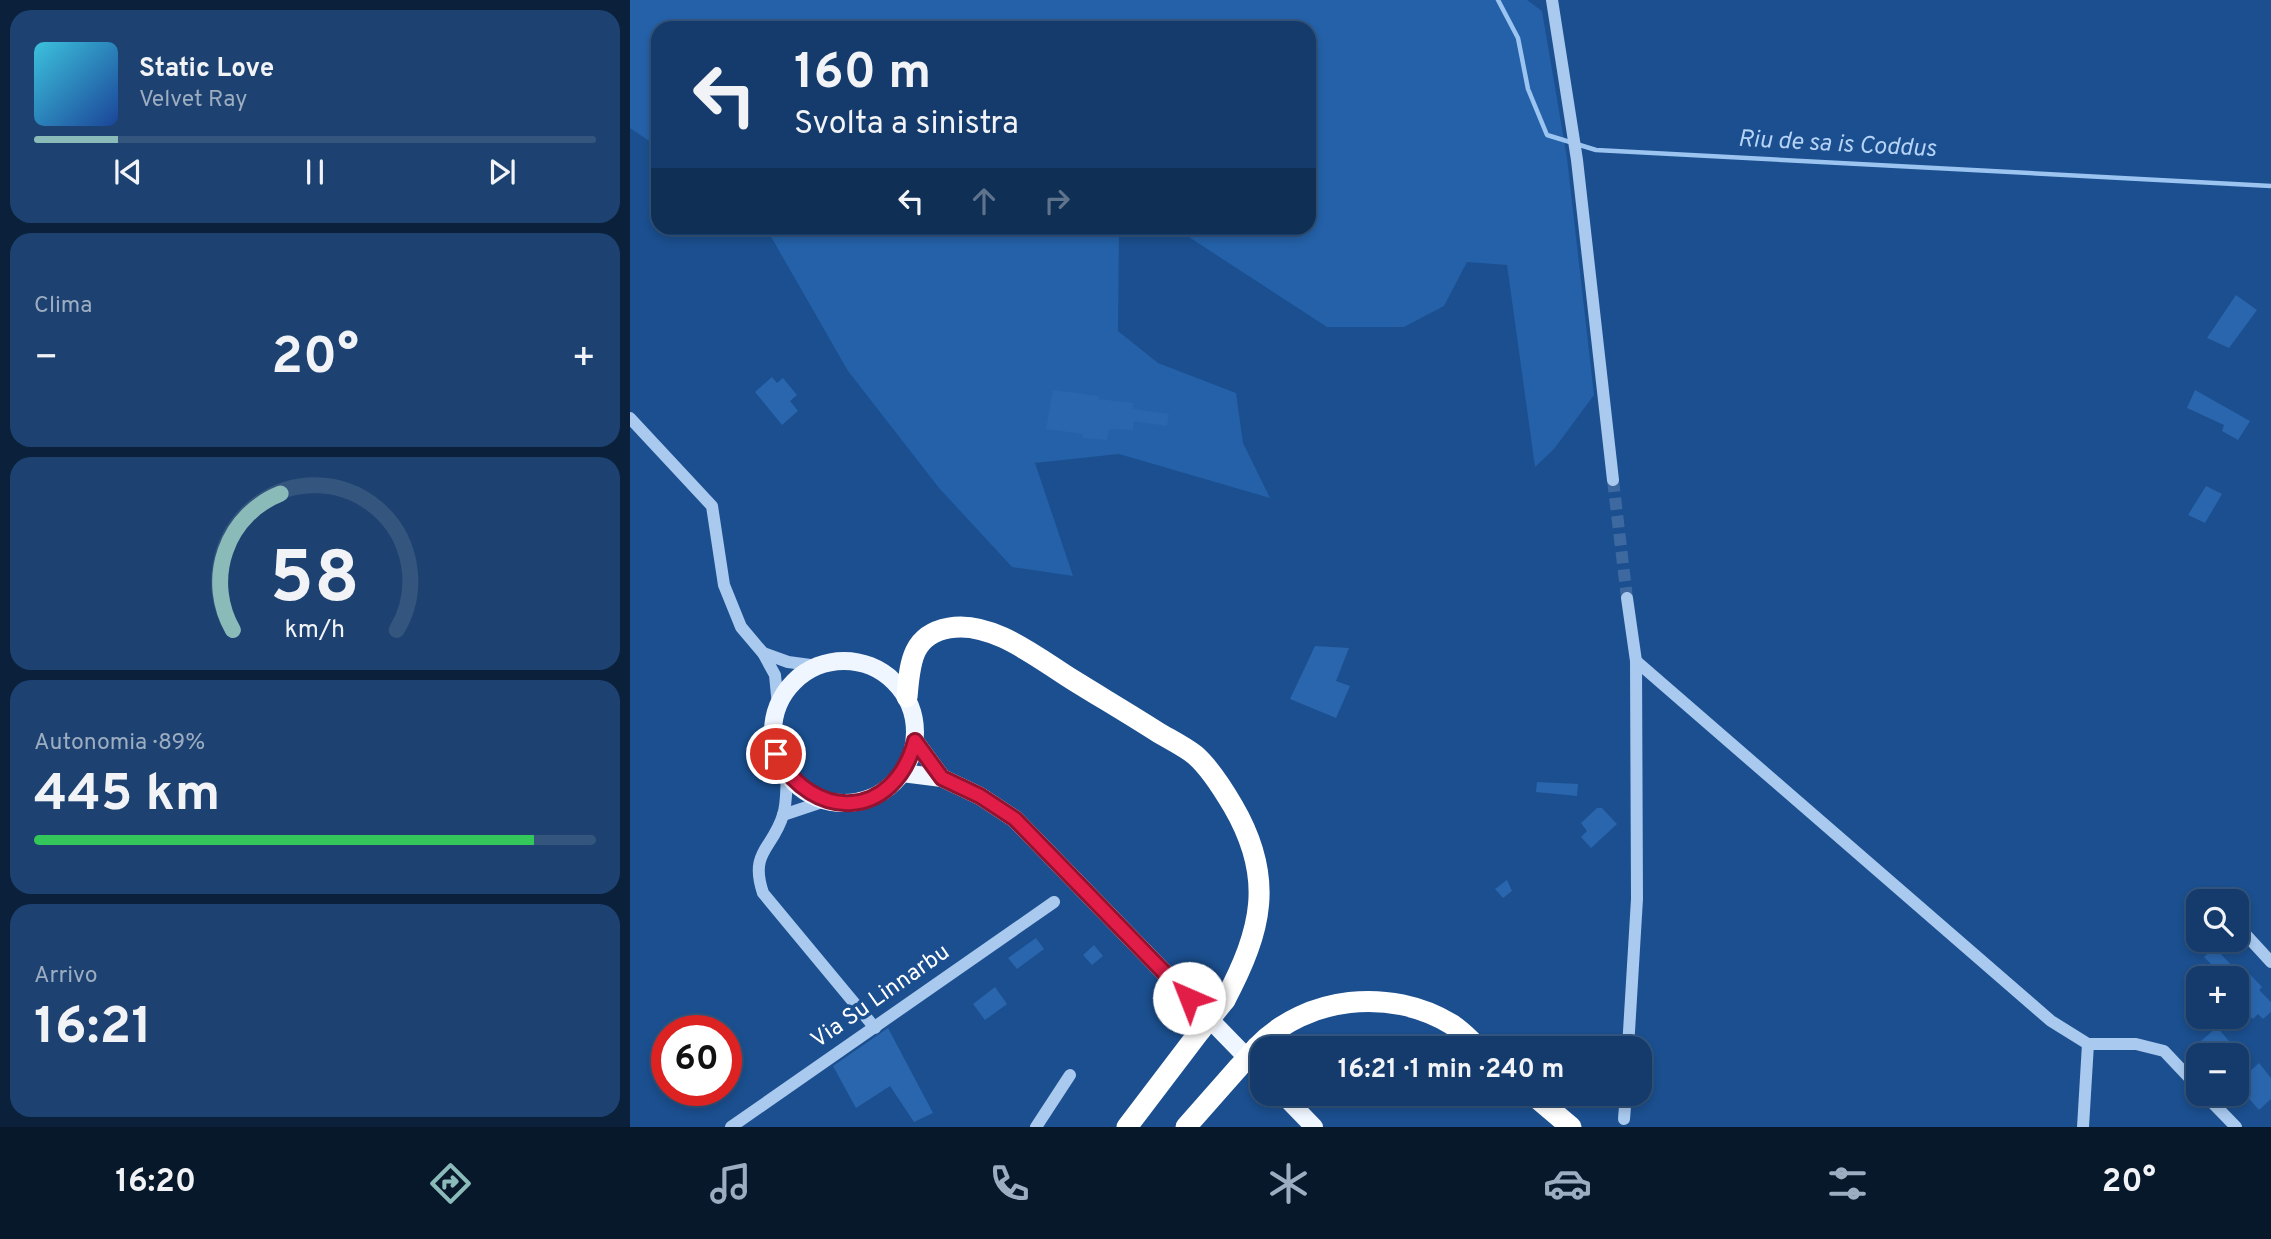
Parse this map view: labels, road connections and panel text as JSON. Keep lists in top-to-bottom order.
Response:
{
  "streets": {
    "street": ["Via Su Linnarbu"]
  },
  "water": ["Riu de sa is Coddus"],
  "page": {
    "turn": ["160 m", "Svolta a sinistra"],
    "song": ["Static Love", "Velvet Ray"],
    "tile": [
      "Clima",
      ["Autonomia · 89%", "445 km"],
      ["Arrivo", "16:21"]
    ],
    "heat": ["−", "20°", "+"],
    "map_buttons": ["+", "−"],
    "limit": "60",
    "trip": "16:21 · 1 min · 240 m",
    "tabs": ["16:20", "20°"],
    "gauge": ["58", "km/h"]
  }
}
